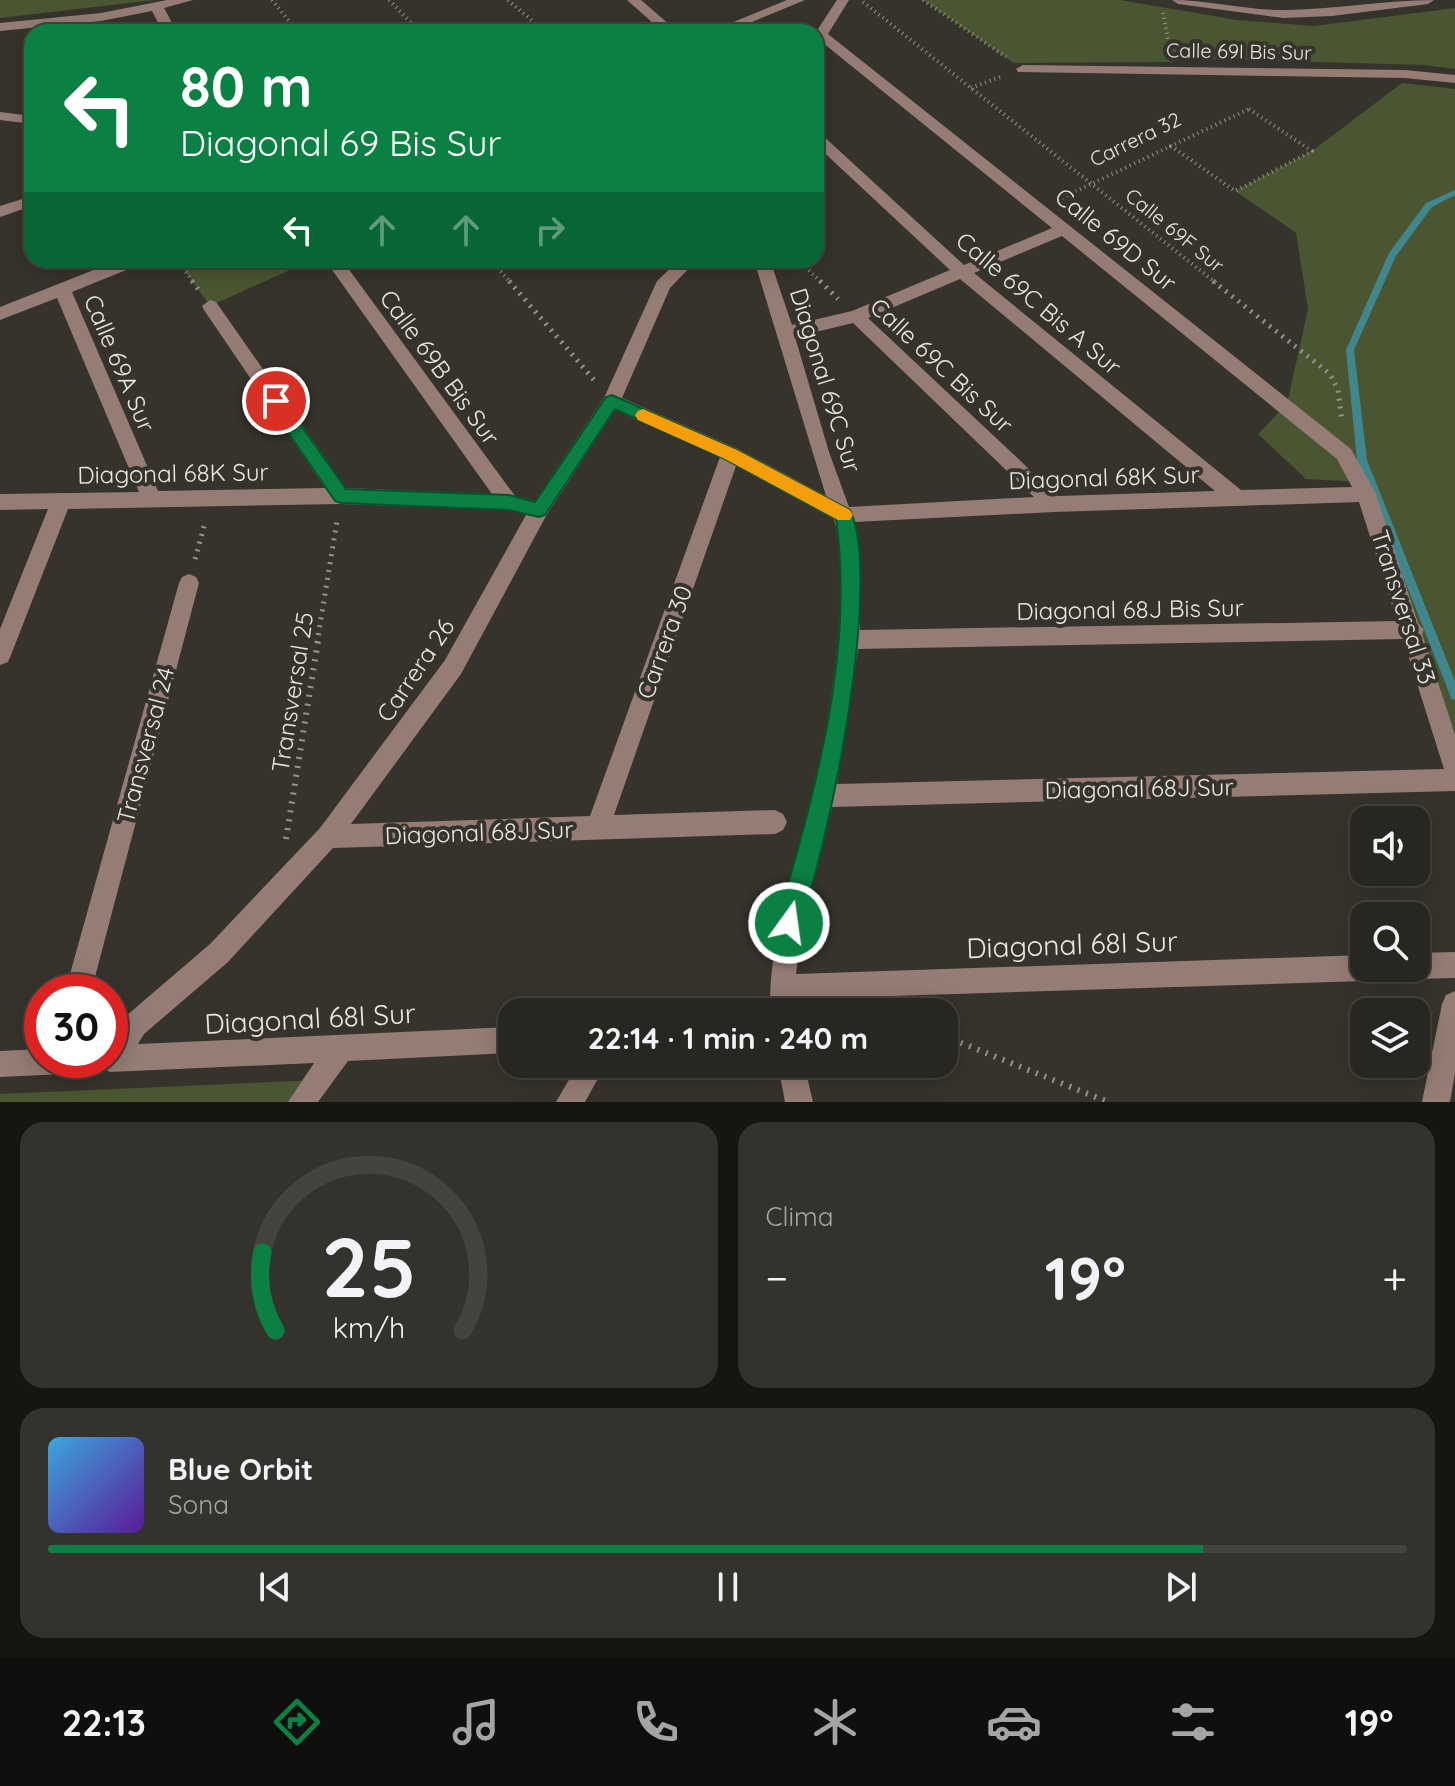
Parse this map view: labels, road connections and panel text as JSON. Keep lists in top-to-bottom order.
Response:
{
  "streets": {
    "street": [
      "Calle 69I Bis Sur",
      "Calle 69D Sur",
      "Calle 69C Bis A Sur",
      "Calle 69A Sur",
      "Calle 69C Bis Sur",
      "Calle 69B Bis Sur",
      "Diagonal 69C Sur",
      "Diagonal 68K Sur",
      "Transversal 33",
      "Diagonal 68J Bis Sur",
      "Carrera 30",
      "Carrera 26",
      "Transversal 24",
      "Diagonal 68J Sur",
      "Diagonal 68I Sur"
    ],
    "path": ["Carrera 32", "Calle 69F Sur", "Transversal 25"]
  },
  "crossings": [
    ["Carrera 32", "Calle 69F Sur"],
    ["Carrera 32", "Calle 69D Sur"],
    ["Calle 69F Sur", "Calle 69D Sur"],
    ["Calle 69D Sur", "Diagonal 68K Sur"],
    ["Calle 69D Sur", "Transversal 33"],
    ["Calle 69C Bis A Sur", "Diagonal 68K Sur"],
    ["Calle 69A Sur", "Diagonal 68K Sur"],
    ["Calle 69C Bis Sur", "Diagonal 68K Sur"],
    ["Calle 69B Bis Sur", "Diagonal 68K Sur"],
    ["Diagonal 69C Sur", "Diagonal 68K Sur"],
    ["Diagonal 69C Sur", "Diagonal 68J Bis Sur"],
    ["Diagonal 69C Sur", "Diagonal 68J Sur"],
    ["Diagonal 68K Sur", "Transversal 33"],
    ["Diagonal 68K Sur", "Carrera 26"],
    ["Diagonal 68K Sur", "Transversal 25"],
    ["Transversal 33", "Diagonal 68J Bis Sur"],
    ["Carrera 30", "Diagonal 68J Sur"],
    ["Carrera 26", "Transversal 25"],
    ["Carrera 26", "Diagonal 68J Sur"]
  ],
  "page": {
    "turn": ["80 m", "Diagonal 69 Bis Sur"],
    "limit": "30",
    "trip": "22:14 · 1 min · 240 m",
    "tile": "Clima",
    "heat": ["−", "19°", "+"],
    "song": ["Blue Orbit", "Sona"],
    "tabs": ["22:13", "19°"],
    "gauge": ["25", "km/h"]
  }
}
